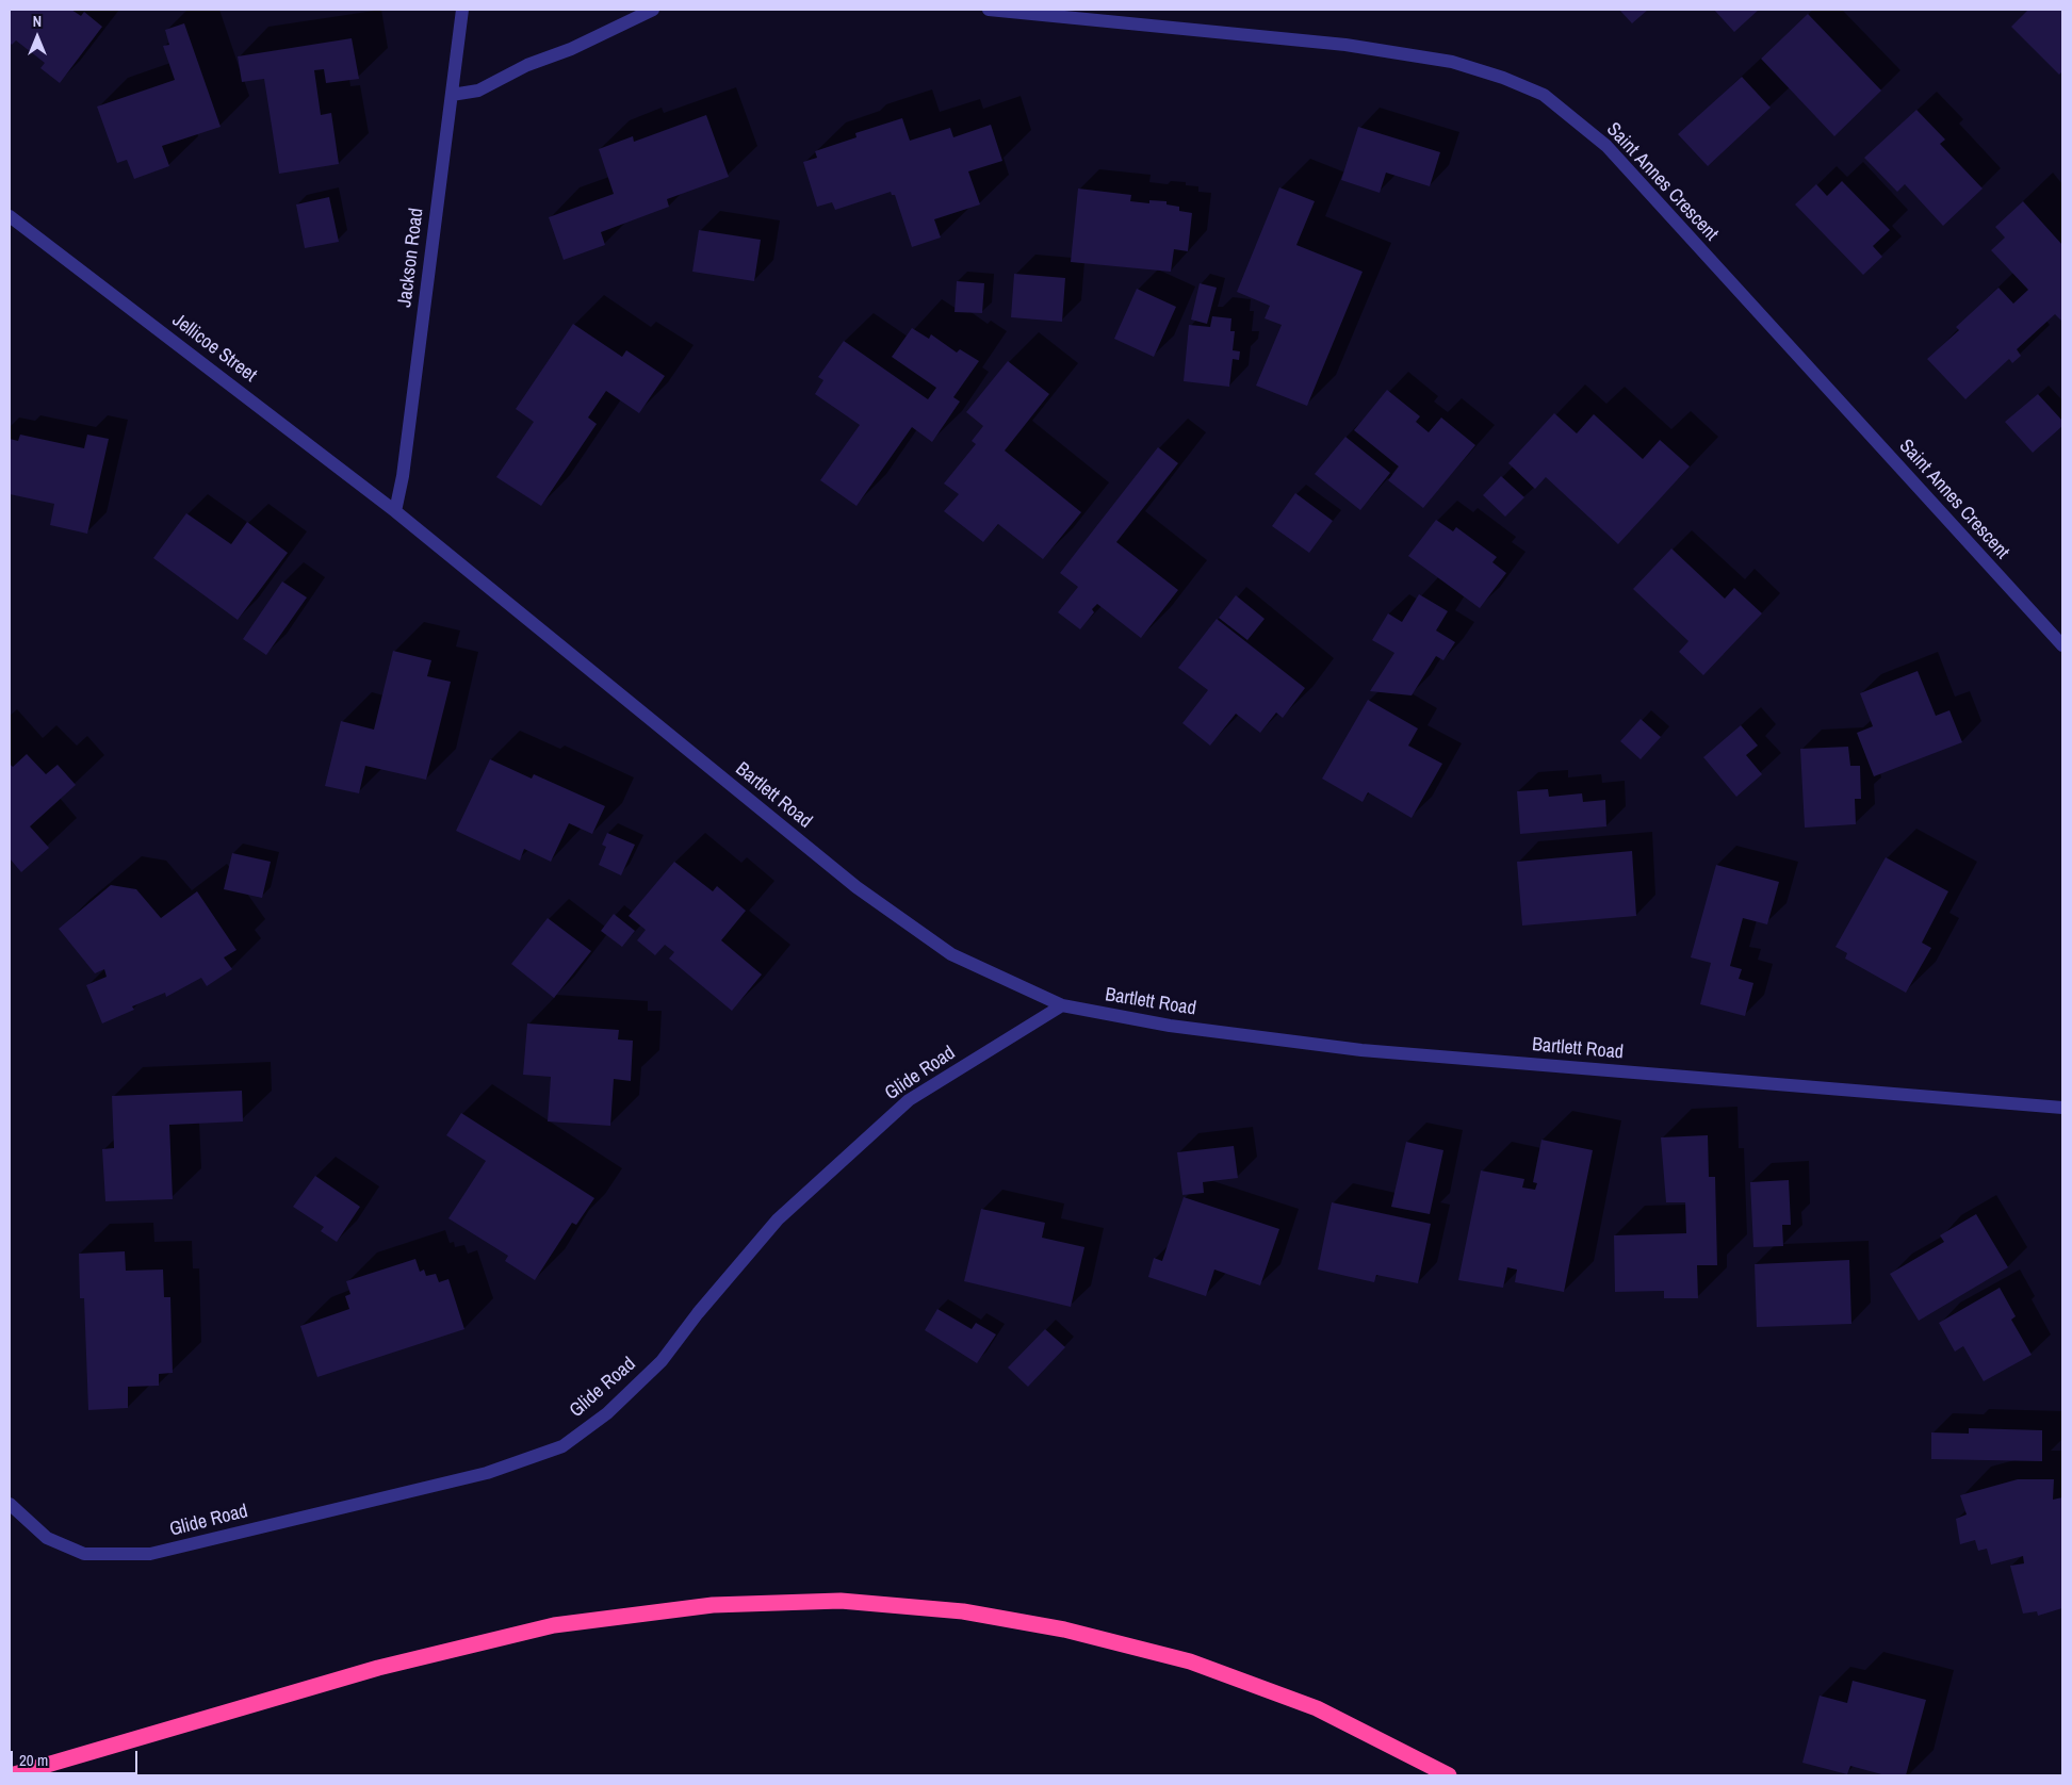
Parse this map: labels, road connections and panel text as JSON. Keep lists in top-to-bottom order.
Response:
{
  "streets": {
    "street": [
      "Saint Annes Crescent",
      "Jackson Road",
      "Jellicoe Street",
      "Bartlett Road",
      "Glide Road"
    ]
  },
  "crossings": [
    ["Jackson Road", "Jellicoe Street"],
    ["Jackson Road", "Bartlett Road"],
    ["Jellicoe Street", "Bartlett Road"],
    ["Bartlett Road", "Glide Road"]
  ],
  "scale_bar": "20 m",
  "north": "top"
}
